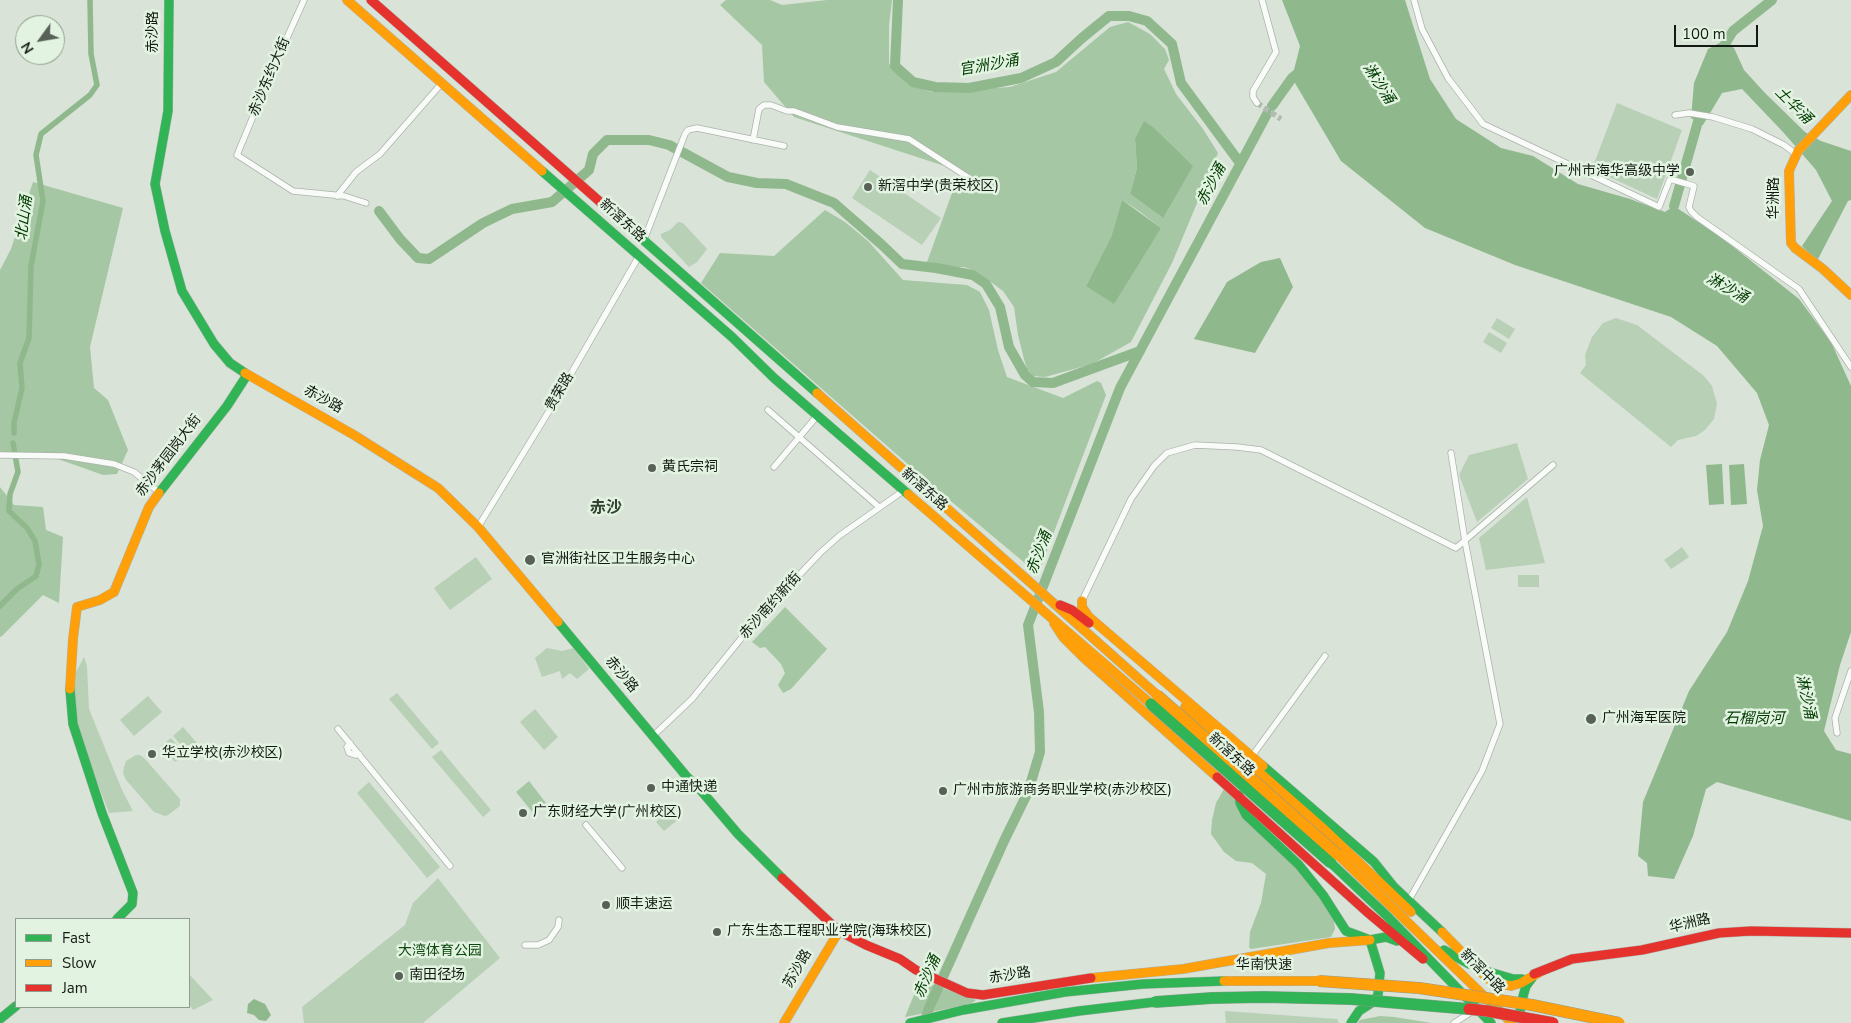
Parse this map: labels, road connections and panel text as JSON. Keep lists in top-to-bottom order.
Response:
{
  "streets": {
    "main road": [
      "赤沙路",
      "华洲路",
      "新滘东路",
      "赤沙茅园岗大街",
      "华南快速",
      "苏沙路",
      "新滘中路"
    ],
    "street": ["赤沙东约大街", "贵荣路", "赤沙南约新街"]
  },
  "crossings": [
    ["赤沙路", "贵荣路"],
    ["赤沙路", "赤沙茅园岗大街"],
    ["赤沙路", "赤沙南约新街"],
    ["赤沙路", "苏沙路"],
    ["华洲路", "新滘东路"],
    ["华洲路", "新滘中路"],
    ["新滘东路", "贵荣路"],
    ["新滘东路", "赤沙南约新街"],
    ["新滘东路", "新滘中路"]
  ],
  "districts": ["赤沙"],
  "water": [
    "官洲沙涌",
    "淋沙涌",
    "土华涌",
    "赤沙涌",
    "北山涌",
    "石榴岗河"
  ],
  "parks": ["大湾体育公园"],
  "places": [
    "广州市海华高级中学",
    "新滘中学(贵荣校区)",
    "黄氏宗祠",
    "官洲街社区卫生服务中心",
    "广州海军医院",
    "华立学校(赤沙校区)",
    "中通快递",
    "广州市旅游商务职业学校(赤沙校区)",
    "广东财经大学(广州校区)",
    "顺丰速运",
    "广东生态工程职业学院(海珠校区)",
    "南田径场"
  ],
  "legend": ["Fast", "Slow", "Jam"],
  "scale_bar": "100 m",
  "north": "bottom left"
}
